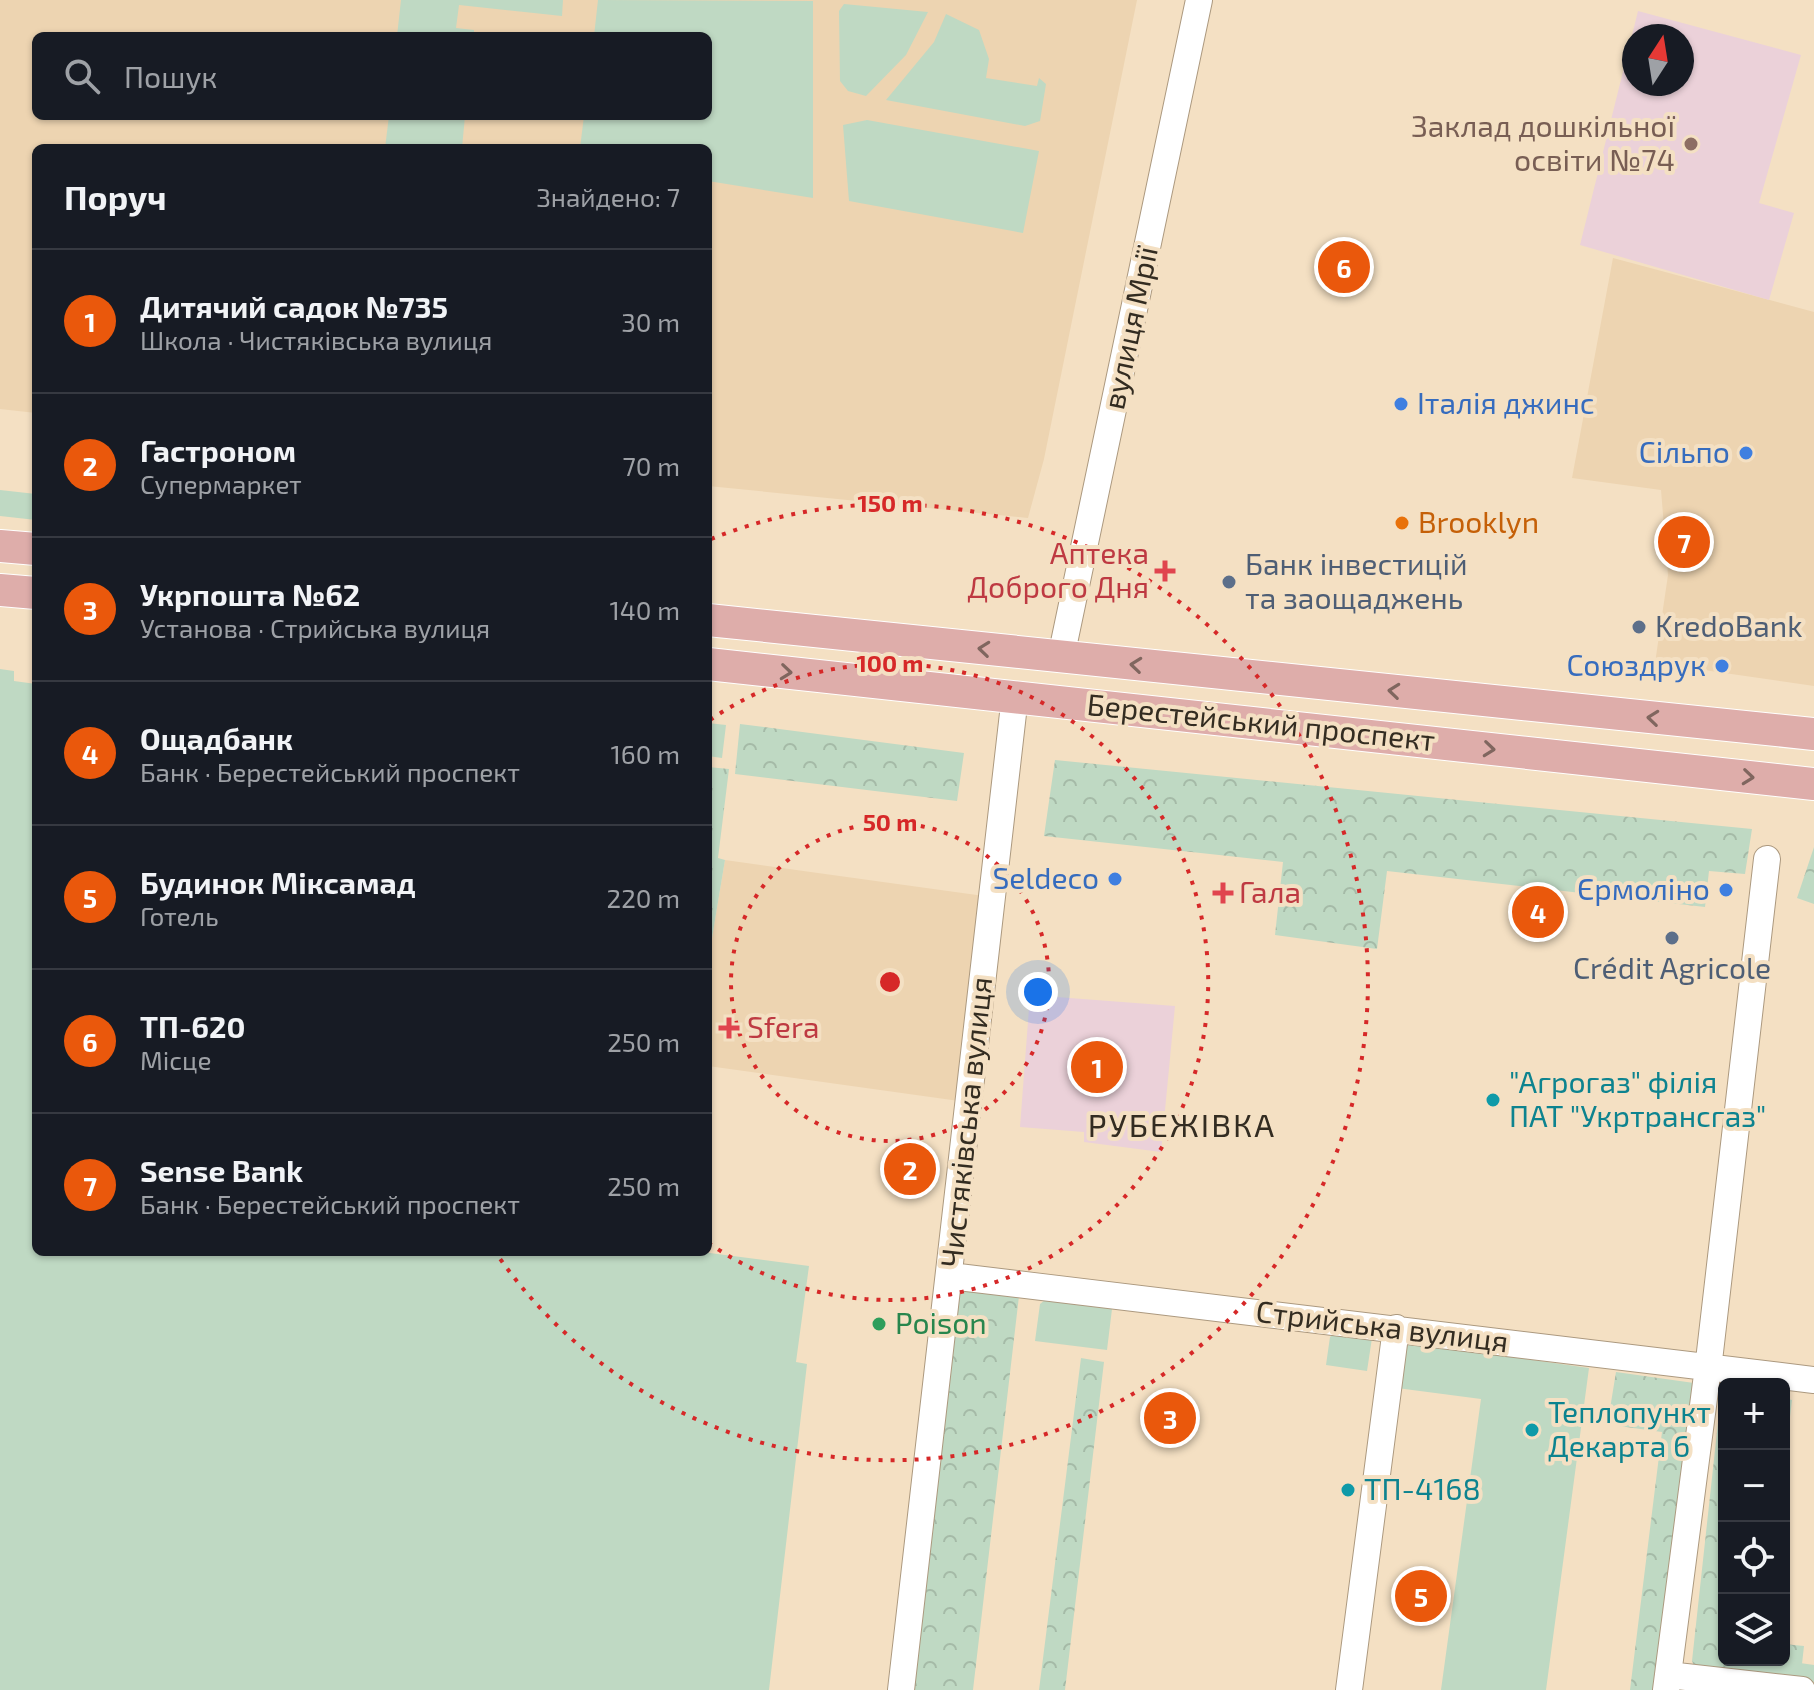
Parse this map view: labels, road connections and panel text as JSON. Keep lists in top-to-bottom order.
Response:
{
  "streets": {
    "main road": ["Берестейський проспект"],
    "street": ["вулиця Мрії", "Чистяківська вулиця", "Стрийська вулиця"]
  },
  "crossings": [
    ["вулиця Мрії", "Берестейський проспект"],
    ["Берестейський проспект", "Чистяківська вулиця"],
    ["Чистяківська вулиця", "Стрийська вулиця"]
  ],
  "districts": ["РУБЕЖІВКА"],
  "places": {
    "other": [
      "Заклад дошкільної освіти №74",
      "Італія джинс",
      "Сільпо",
      "Brooklyn",
      "Банк інвестицій та заощаджень",
      "KredoBank",
      "Союздрук",
      "Seldeco",
      "Єрмоліно",
      "Crédit Agricole",
      "\"Агрогаз\" філія ПАТ \"Укртрансгаз\"",
      "Poison",
      "Теплопункт Декарта 6",
      "ТП-4168"
    ],
    "health": ["Аптека Доброго Дня", "Гала", "Sfera"]
  },
  "north": "top",
  "page": {
    "search": "Пошук",
    "heading": ["Поруч", "Знайдено: 7"],
    "pins": [
      "6",
      "7",
      "4",
      "1",
      "2",
      "3",
      "5"
    ],
    "list": [
      {
        "mark": "1",
        "name": "Дитячий садок №735",
        "note": "Школа · Чистяківська вулиця",
        "value": "30 m"
      },
      {
        "mark": "2",
        "name": "Гастроном",
        "note": "Супермаркет",
        "value": "70 m"
      },
      {
        "mark": "3",
        "name": "Укрпошта №62",
        "note": "Установа · Стрийська вулиця",
        "value": "140 m"
      },
      {
        "mark": "4",
        "name": "Ощадбанк",
        "note": "Банк · Берестейський проспект",
        "value": "160 m"
      },
      {
        "mark": "5",
        "name": "Будинок Міксамад",
        "note": "Готель",
        "value": "220 m"
      },
      {
        "mark": "6",
        "name": "ТП-620",
        "note": "Місце",
        "value": "250 m"
      },
      {
        "mark": "7",
        "name": "Sense Bank",
        "note": "Банк · Берестейський проспект",
        "value": "250 m"
      }
    ],
    "map_buttons": ["+", "−"]
  },
  "rings": ["150 m", "100 m", "50 m"]
}
